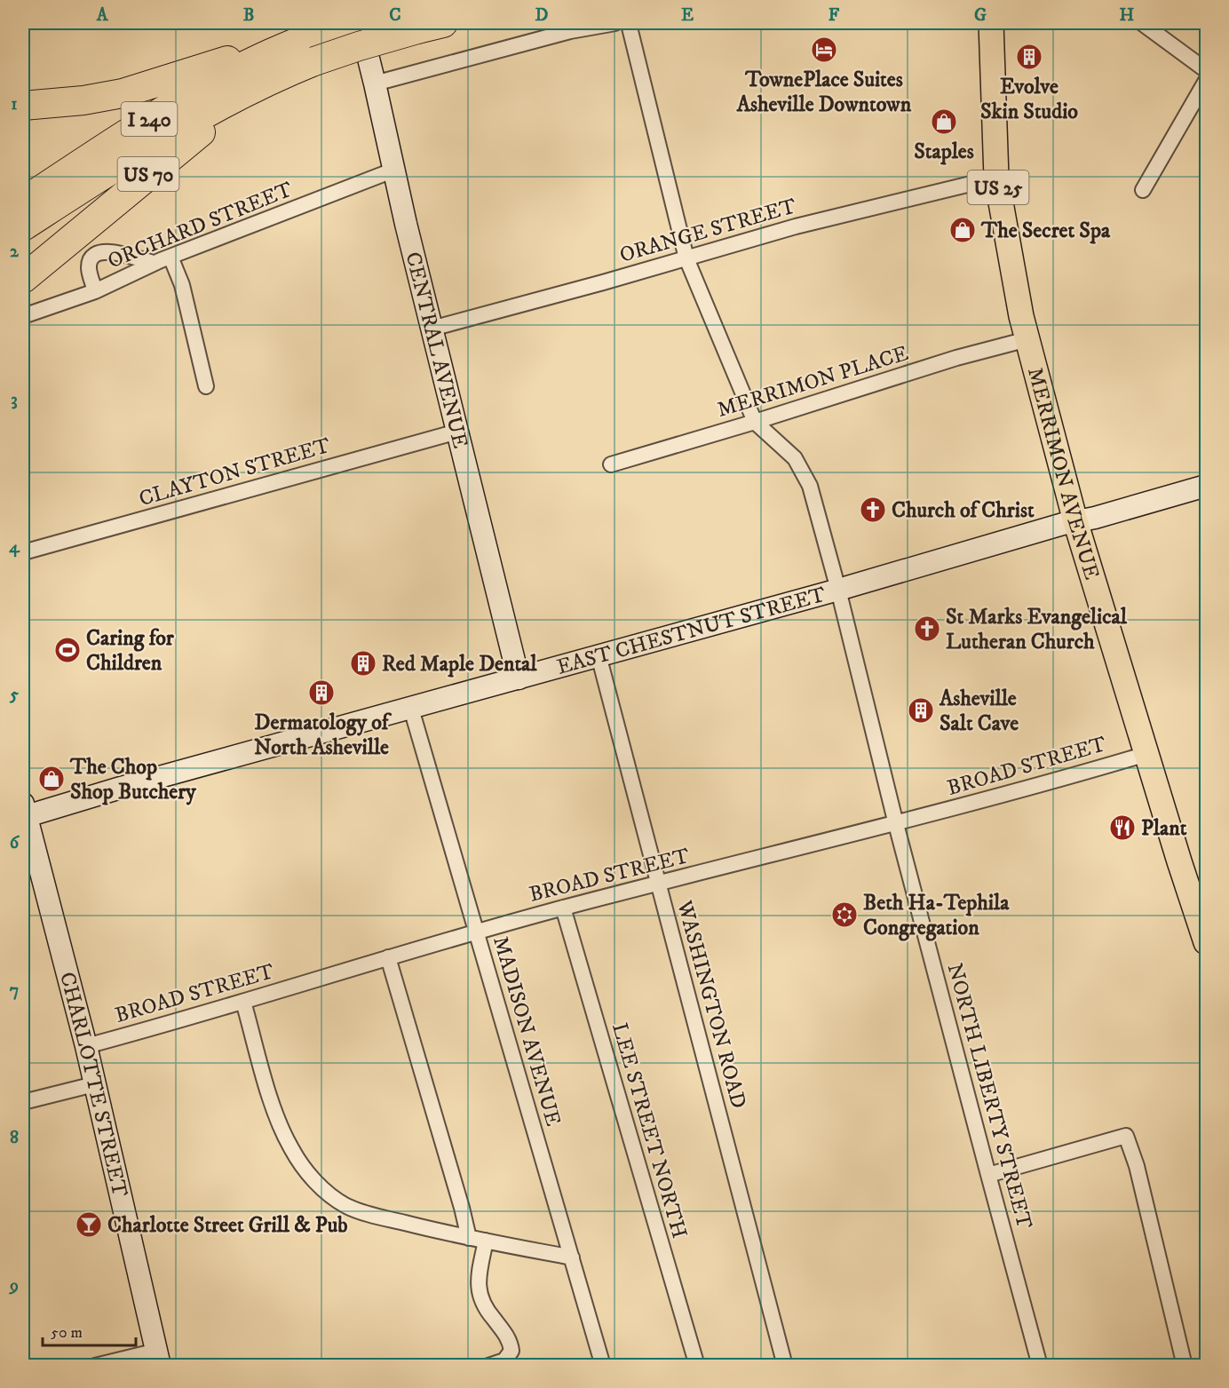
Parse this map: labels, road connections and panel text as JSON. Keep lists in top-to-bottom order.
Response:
{
  "streets": {
    "highway": ["I 240", "US 70"],
    "main road": ["US 25", "MERRIMON AVENUE"],
    "street": [
      "ORCHARD STREET",
      "ORANGE STREET",
      "CENTRAL AVENUE",
      "MERRIMON PLACE",
      "CLAYTON STREET",
      "EAST CHESTNUT STREET",
      "BROAD STREET",
      "WASHINGTON ROAD",
      "MADISON AVENUE",
      "CHARLOTTE STREET",
      "NORTH LIBERTY STREET",
      "LEE STREET NORTH"
    ]
  },
  "crossings": [
    ["I 240", "US 70"],
    ["ORCHARD STREET", "CENTRAL AVENUE"],
    ["ORANGE STREET", "CENTRAL AVENUE"],
    ["ORANGE STREET", "MERRIMON AVENUE"],
    ["CENTRAL AVENUE", "CLAYTON STREET"],
    ["CENTRAL AVENUE", "EAST CHESTNUT STREET"],
    ["MERRIMON PLACE", "MERRIMON AVENUE"],
    ["MERRIMON PLACE", "NORTH LIBERTY STREET"],
    ["MERRIMON AVENUE", "EAST CHESTNUT STREET"],
    ["MERRIMON AVENUE", "BROAD STREET"],
    ["EAST CHESTNUT STREET", "WASHINGTON ROAD"],
    ["EAST CHESTNUT STREET", "MADISON AVENUE"],
    ["EAST CHESTNUT STREET", "CHARLOTTE STREET"],
    ["EAST CHESTNUT STREET", "NORTH LIBERTY STREET"],
    ["BROAD STREET", "WASHINGTON ROAD"],
    ["BROAD STREET", "MADISON AVENUE"],
    ["BROAD STREET", "CHARLOTTE STREET"],
    ["BROAD STREET", "NORTH LIBERTY STREET"],
    ["BROAD STREET", "LEE STREET NORTH"]
  ],
  "places": {
    "hotel": ["TownePlace Suites Asheville Downtown"],
    "building": [
      "Evolve Skin Studio",
      "Red Maple Dental",
      "Dermatology of North Asheville",
      "Asheville Salt Cave"
    ],
    "shop": ["Staples", "The Secret Spa", "The Chop Shop Butchery"],
    "church": ["Church of Christ", "St Marks Evangelical Lutheran Church"],
    "sports": ["Caring for Children"],
    "restaurant": ["Plant"],
    "synagogue": ["Beth Ha-Tephila Congregation"],
    "bar": ["Charlotte Street Grill & Pub"]
  },
  "scale_bar": "50 m",
  "grid": {
    "columns": [
      "A",
      "B",
      "C",
      "D",
      "E",
      "F",
      "G",
      "H"
    ],
    "rows": [
      "1",
      "2",
      "3",
      "4",
      "5",
      "6",
      "7",
      "8",
      "9"
    ]
  }
}
